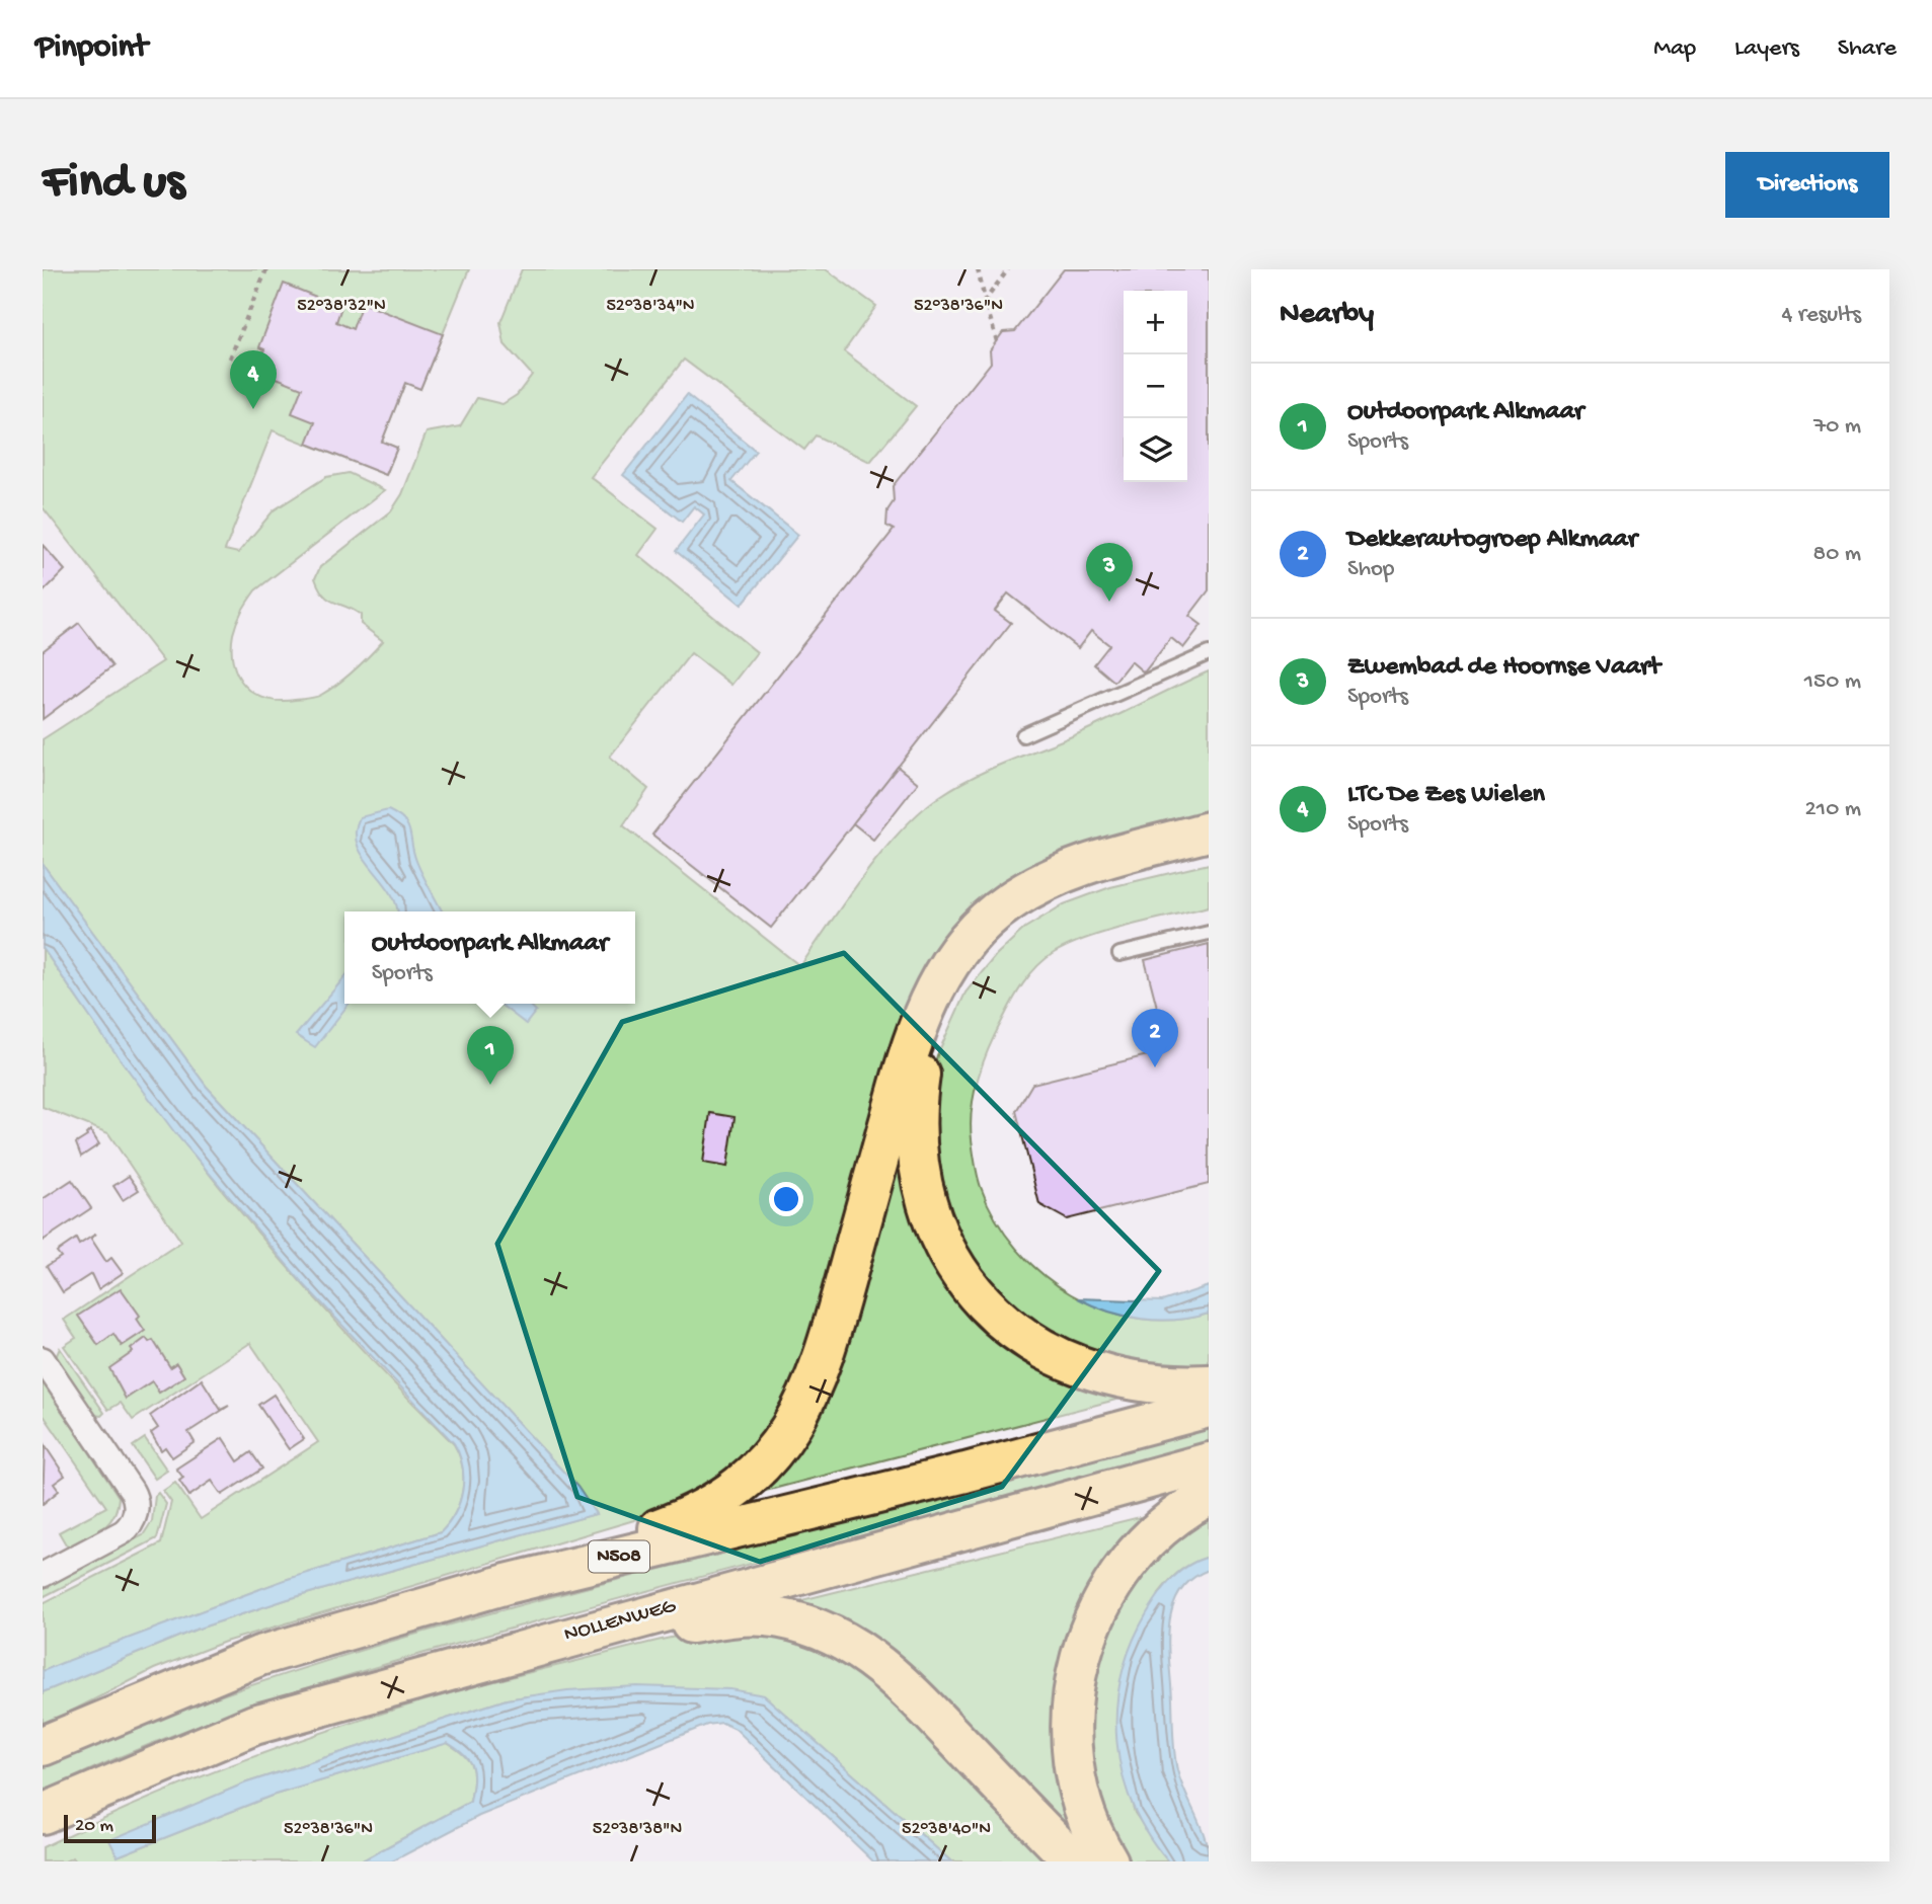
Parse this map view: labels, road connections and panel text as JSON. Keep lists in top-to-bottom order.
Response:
{
  "streets": {
    "highway": ["N508", "NOLLENWEG"]
  },
  "scale_bar": "20 m",
  "page": {
    "header": "Pinpoint",
    "nav": ["Map", "Layers", "Share"],
    "buttons": "Directions",
    "title": "Find us",
    "heading": ["Nearby", "4 results"],
    "map_buttons": ["+", "−"],
    "pins": [
      "4",
      "3",
      "2",
      "1"
    ],
    "list": [
      {
        "mark": "1",
        "name": "Outdoorpark Alkmaar",
        "note": "Sports",
        "value": "70 m"
      },
      {
        "mark": "2",
        "name": "Dekkerautogroep Alkmaar",
        "note": "Shop",
        "value": "80 m"
      },
      {
        "mark": "3",
        "name": "Zwembad de Hoornse Vaart",
        "note": "Sports",
        "value": "150 m"
      },
      {
        "mark": "4",
        "name": "LTC De Zes Wielen",
        "note": "Sports",
        "value": "210 m"
      }
    ],
    "popup": ["Outdoorpark Alkmaar", "Sports"],
    "scale": "20 m"
  },
  "coordinates": [
    "52°38'36\"N",
    "52°38'32\"N",
    "52°38'34\"N",
    "52°38'38\"N",
    "52°38'40\"N"
  ]
}
